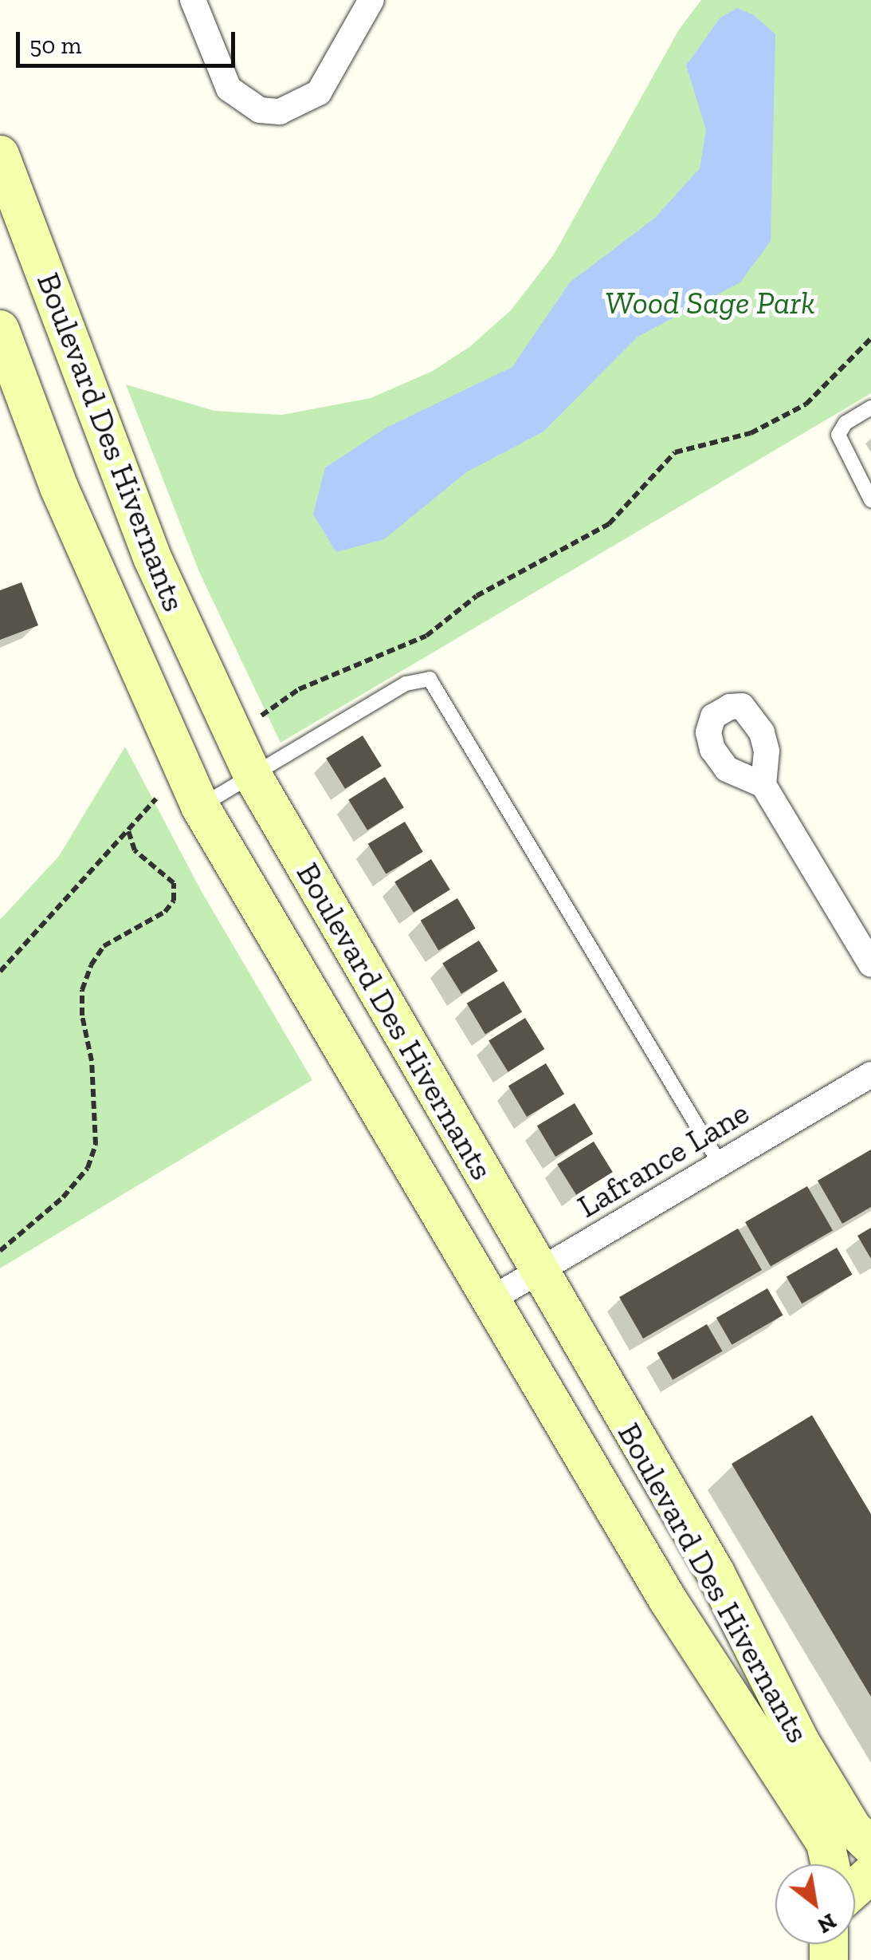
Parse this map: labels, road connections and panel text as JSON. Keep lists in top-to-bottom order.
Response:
{
  "streets": {
    "street": ["Boulevard Des Hivernants", "Lafrance Lane"]
  },
  "crossings": [
    ["Boulevard Des Hivernants", "Lafrance Lane"]
  ],
  "parks": ["Wood Sage Park"],
  "scale_bar": "50 m",
  "north": "bottom right"
}
